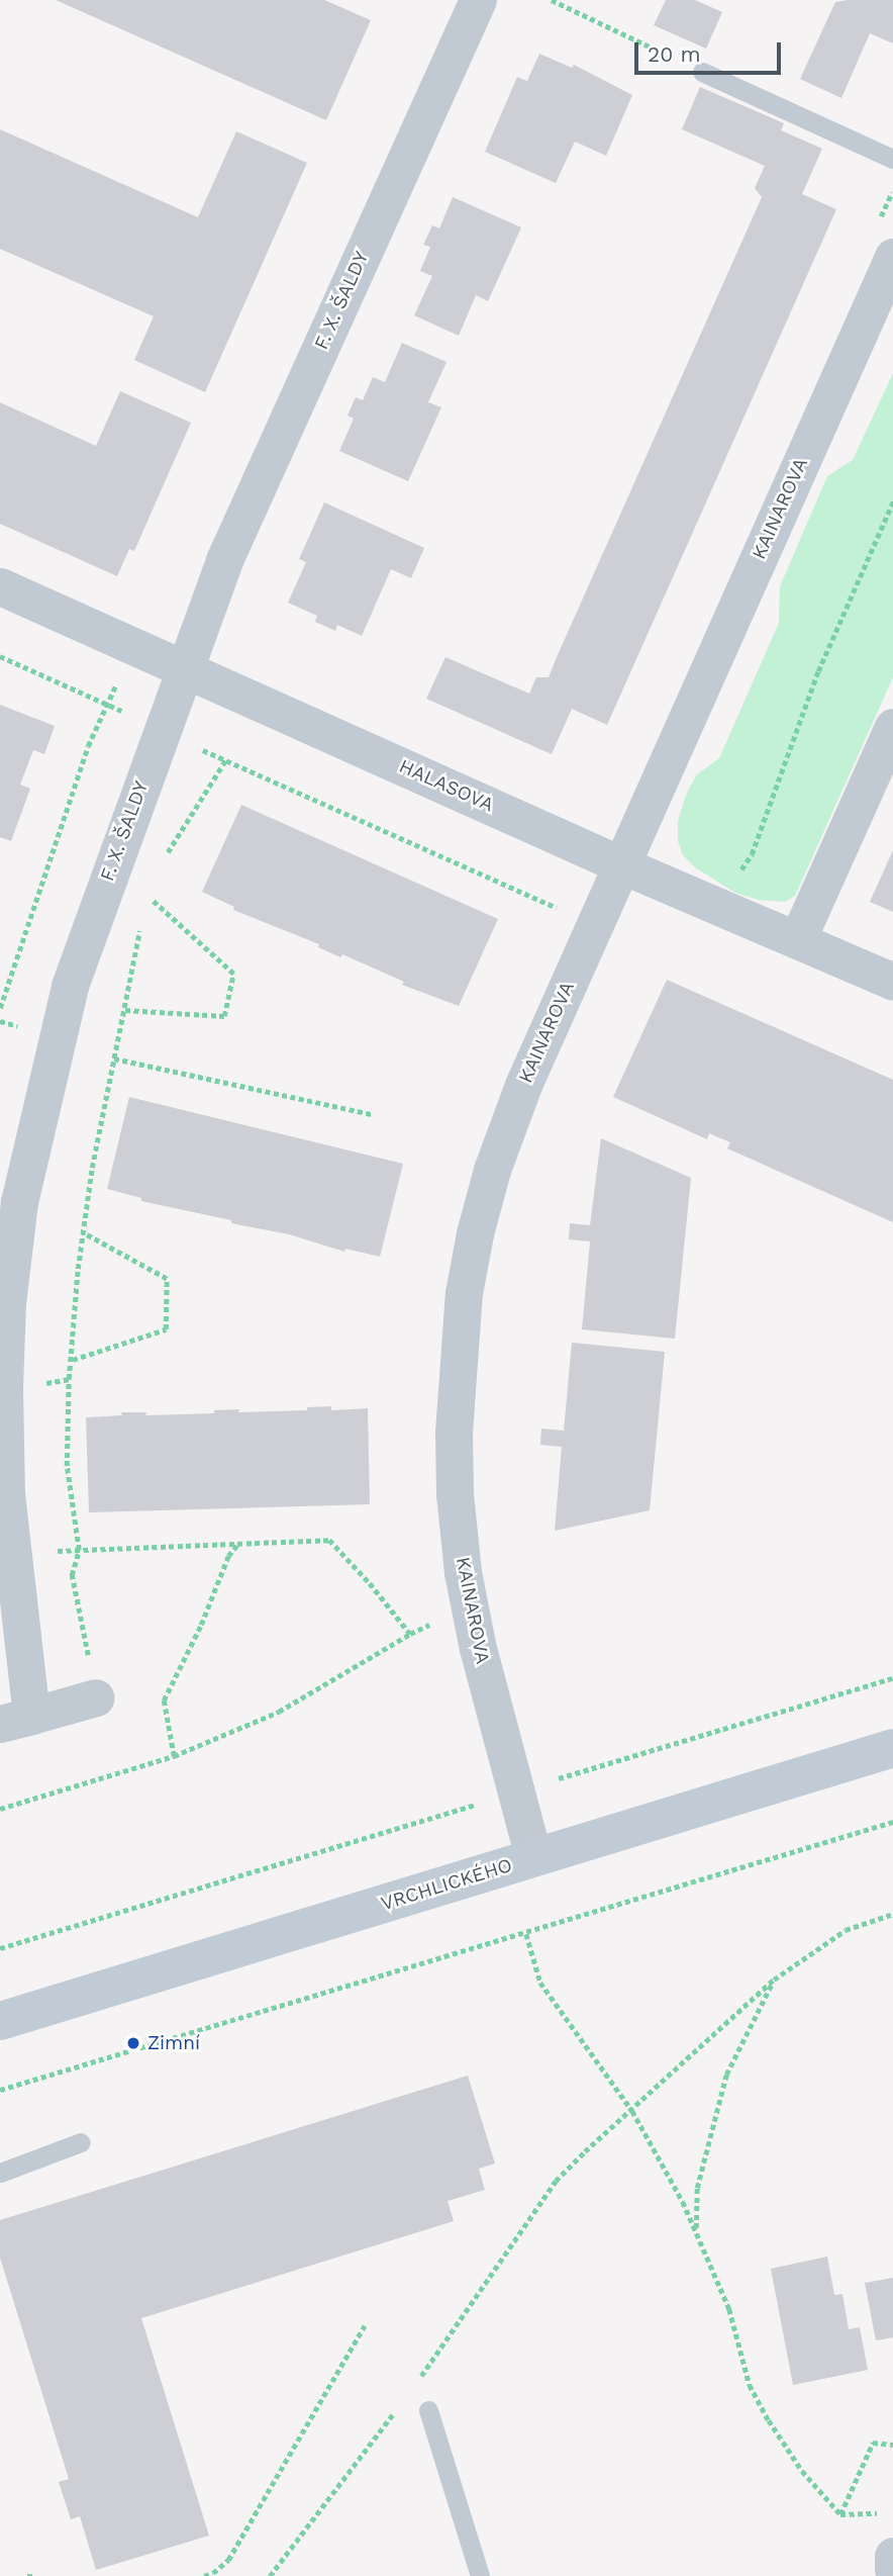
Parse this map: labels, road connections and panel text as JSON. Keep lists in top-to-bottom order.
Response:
{
  "streets": {
    "street": [
      "F. X. ŠALDY",
      "KAINAROVA",
      "HALASOVA",
      "VRCHLICKÉHO"
    ]
  },
  "crossings": [
    ["F. X. ŠALDY", "HALASOVA"],
    ["KAINAROVA", "HALASOVA"],
    ["KAINAROVA", "VRCHLICKÉHO"]
  ],
  "places": ["Zimní"],
  "scale_bar": "20 m"
}
